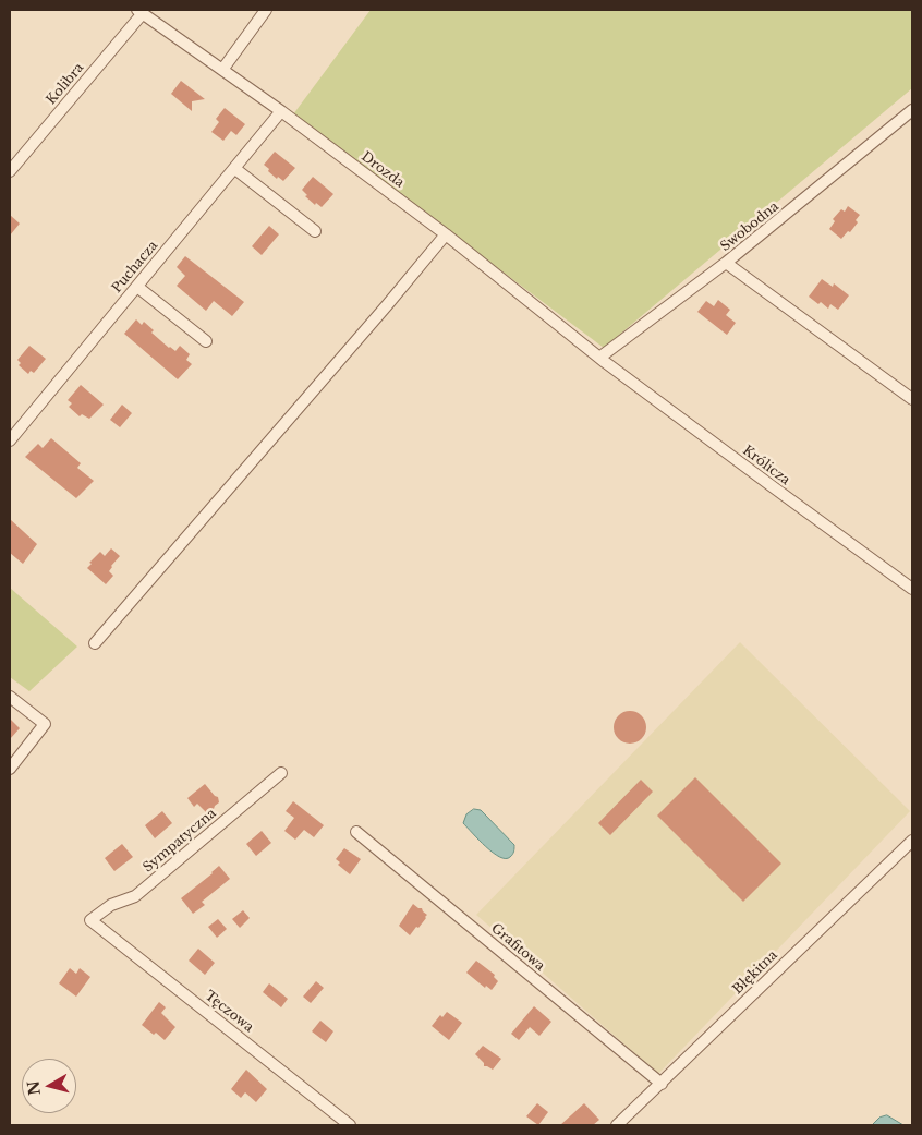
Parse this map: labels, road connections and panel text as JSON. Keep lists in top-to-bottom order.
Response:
{
  "streets": {
    "street": [
      "Kolibra",
      "Drozda",
      "Swobodna",
      "Puchacza",
      "Królicza",
      "Sympatyczna",
      "Grafitowa",
      "Błękitna",
      "Tęczowa"
    ]
  },
  "crossings": [
    ["Kolibra", "Drozda"],
    ["Drozda", "Swobodna"],
    ["Drozda", "Puchacza"],
    ["Drozda", "Królicza"],
    ["Swobodna", "Królicza"],
    ["Sympatyczna", "Tęczowa"],
    ["Grafitowa", "Błękitna"]
  ],
  "north": "left"
}
